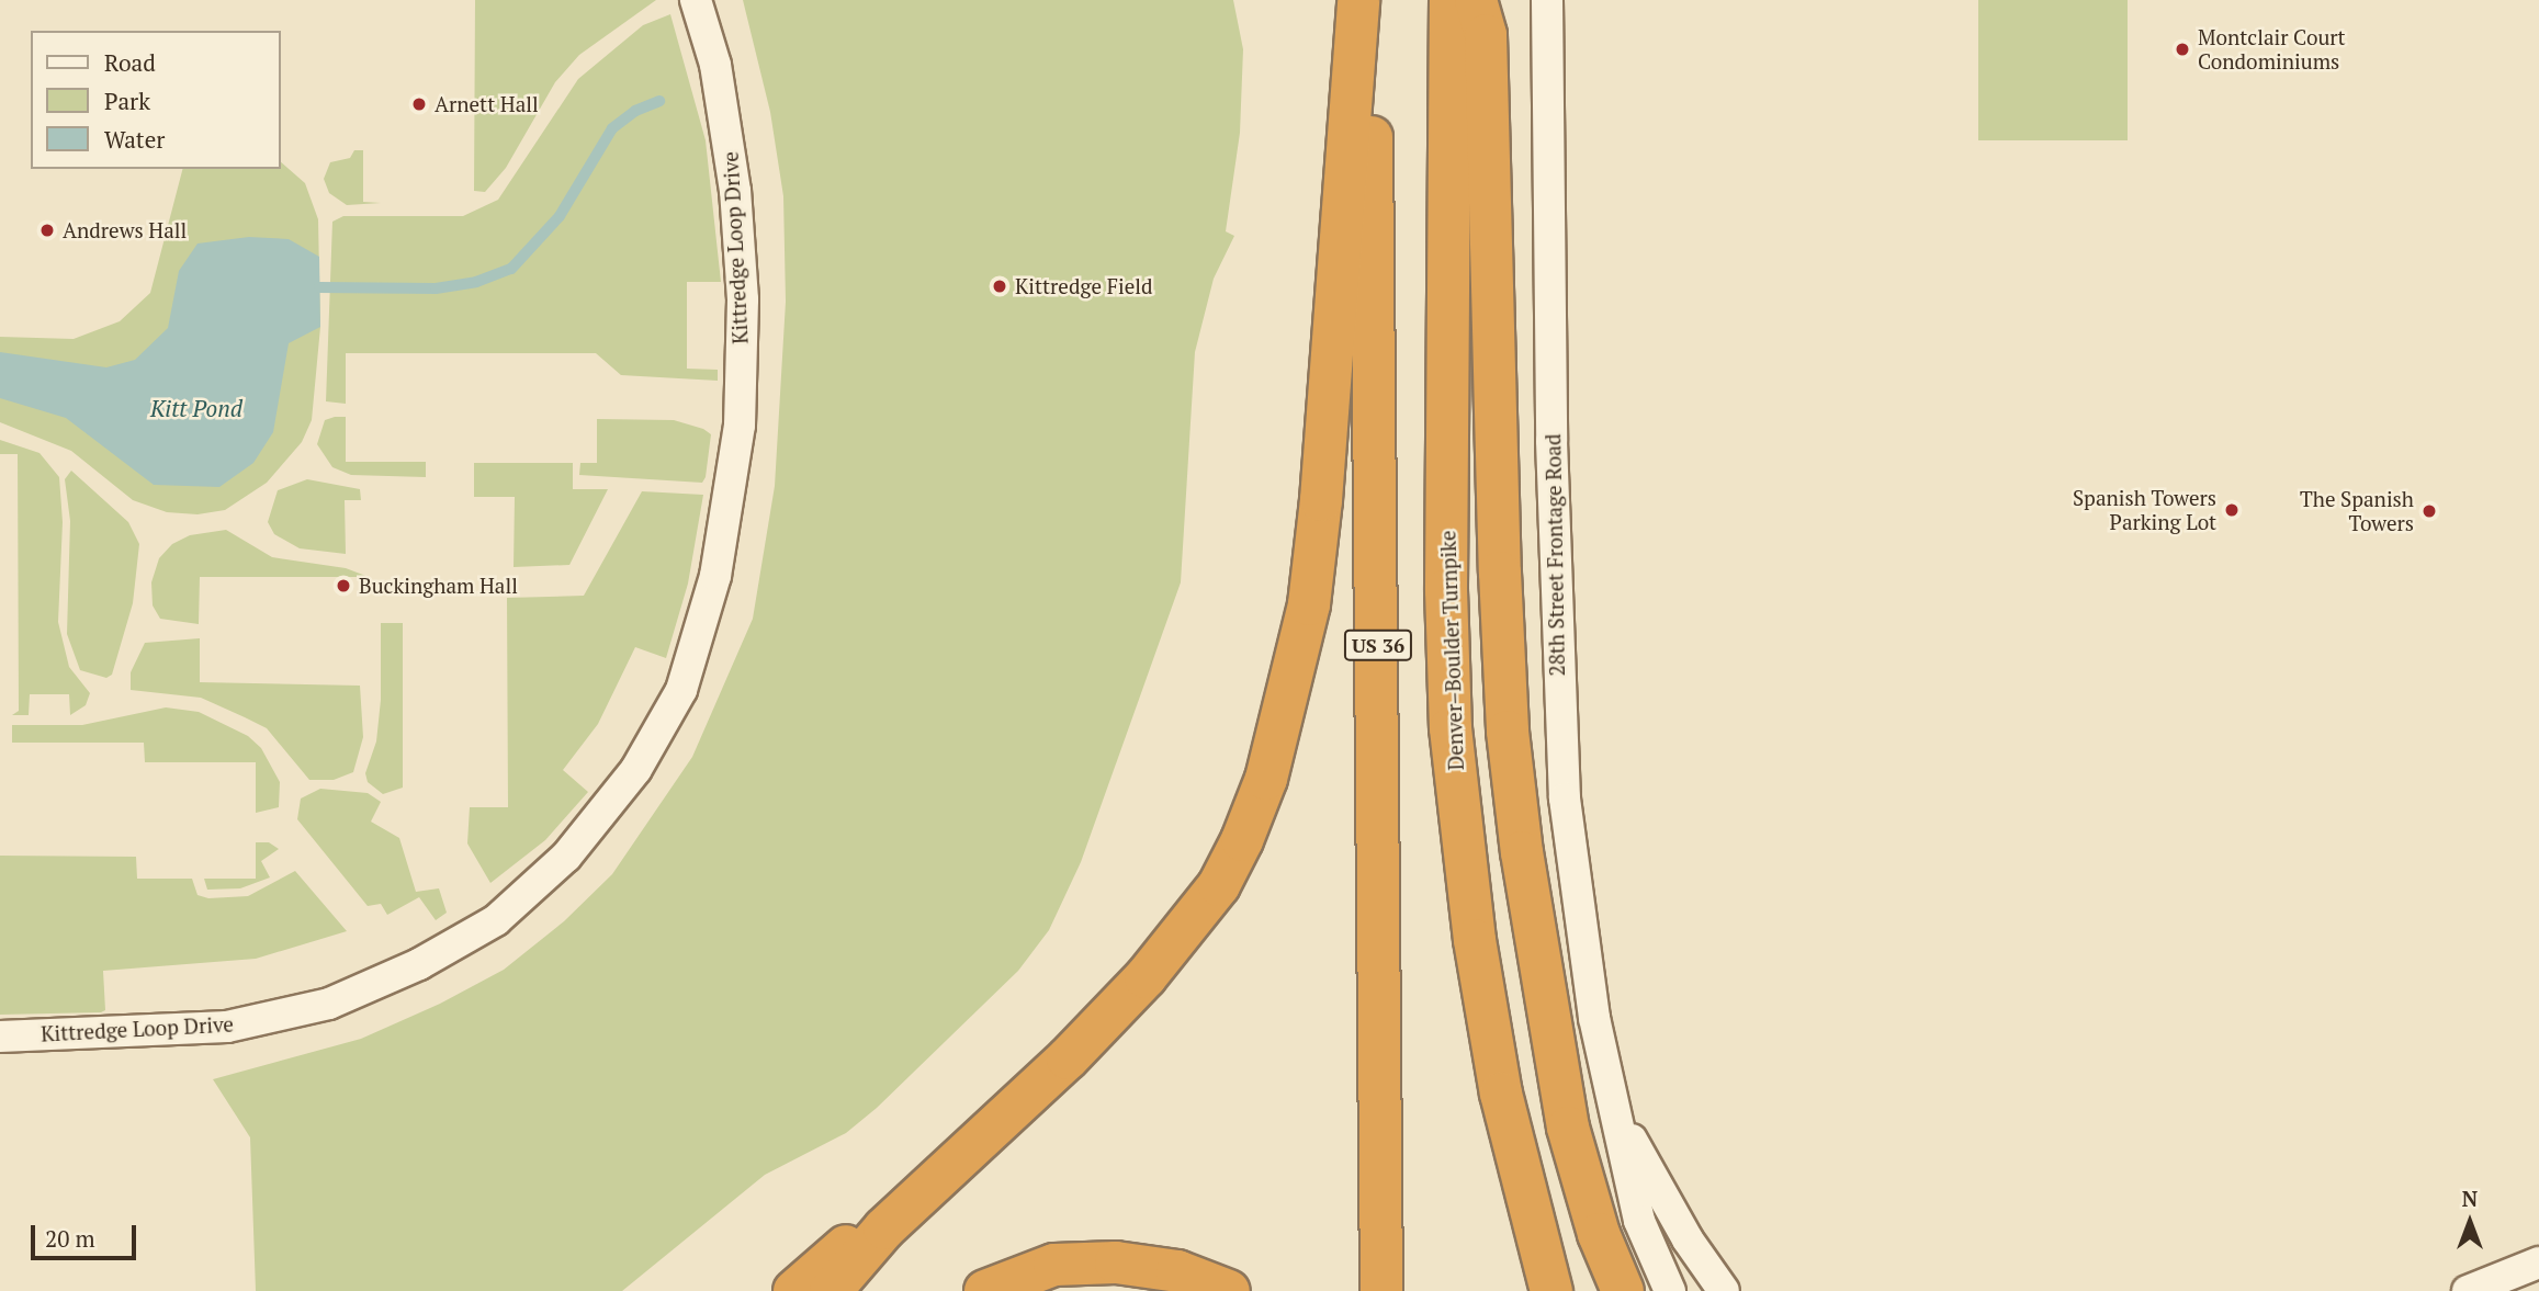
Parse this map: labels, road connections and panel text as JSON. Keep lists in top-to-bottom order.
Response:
{
  "streets": {
    "highway": ["US 36", "Denver–Boulder Turnpike"],
    "street": ["Kittredge Loop Drive", "28th Street Frontage Road"]
  },
  "water": ["Kitt Pond"],
  "places": [
    "Montclair Court Condominiums",
    "Arnett Hall",
    "Andrews Hall",
    "Kittredge Field",
    "Spanish Towers Parking Lot",
    "The Spanish Towers",
    "Buckingham Hall"
  ],
  "legend": ["Road", "Park", "Water"],
  "scale_bar": "20 m",
  "north": "top"
}
